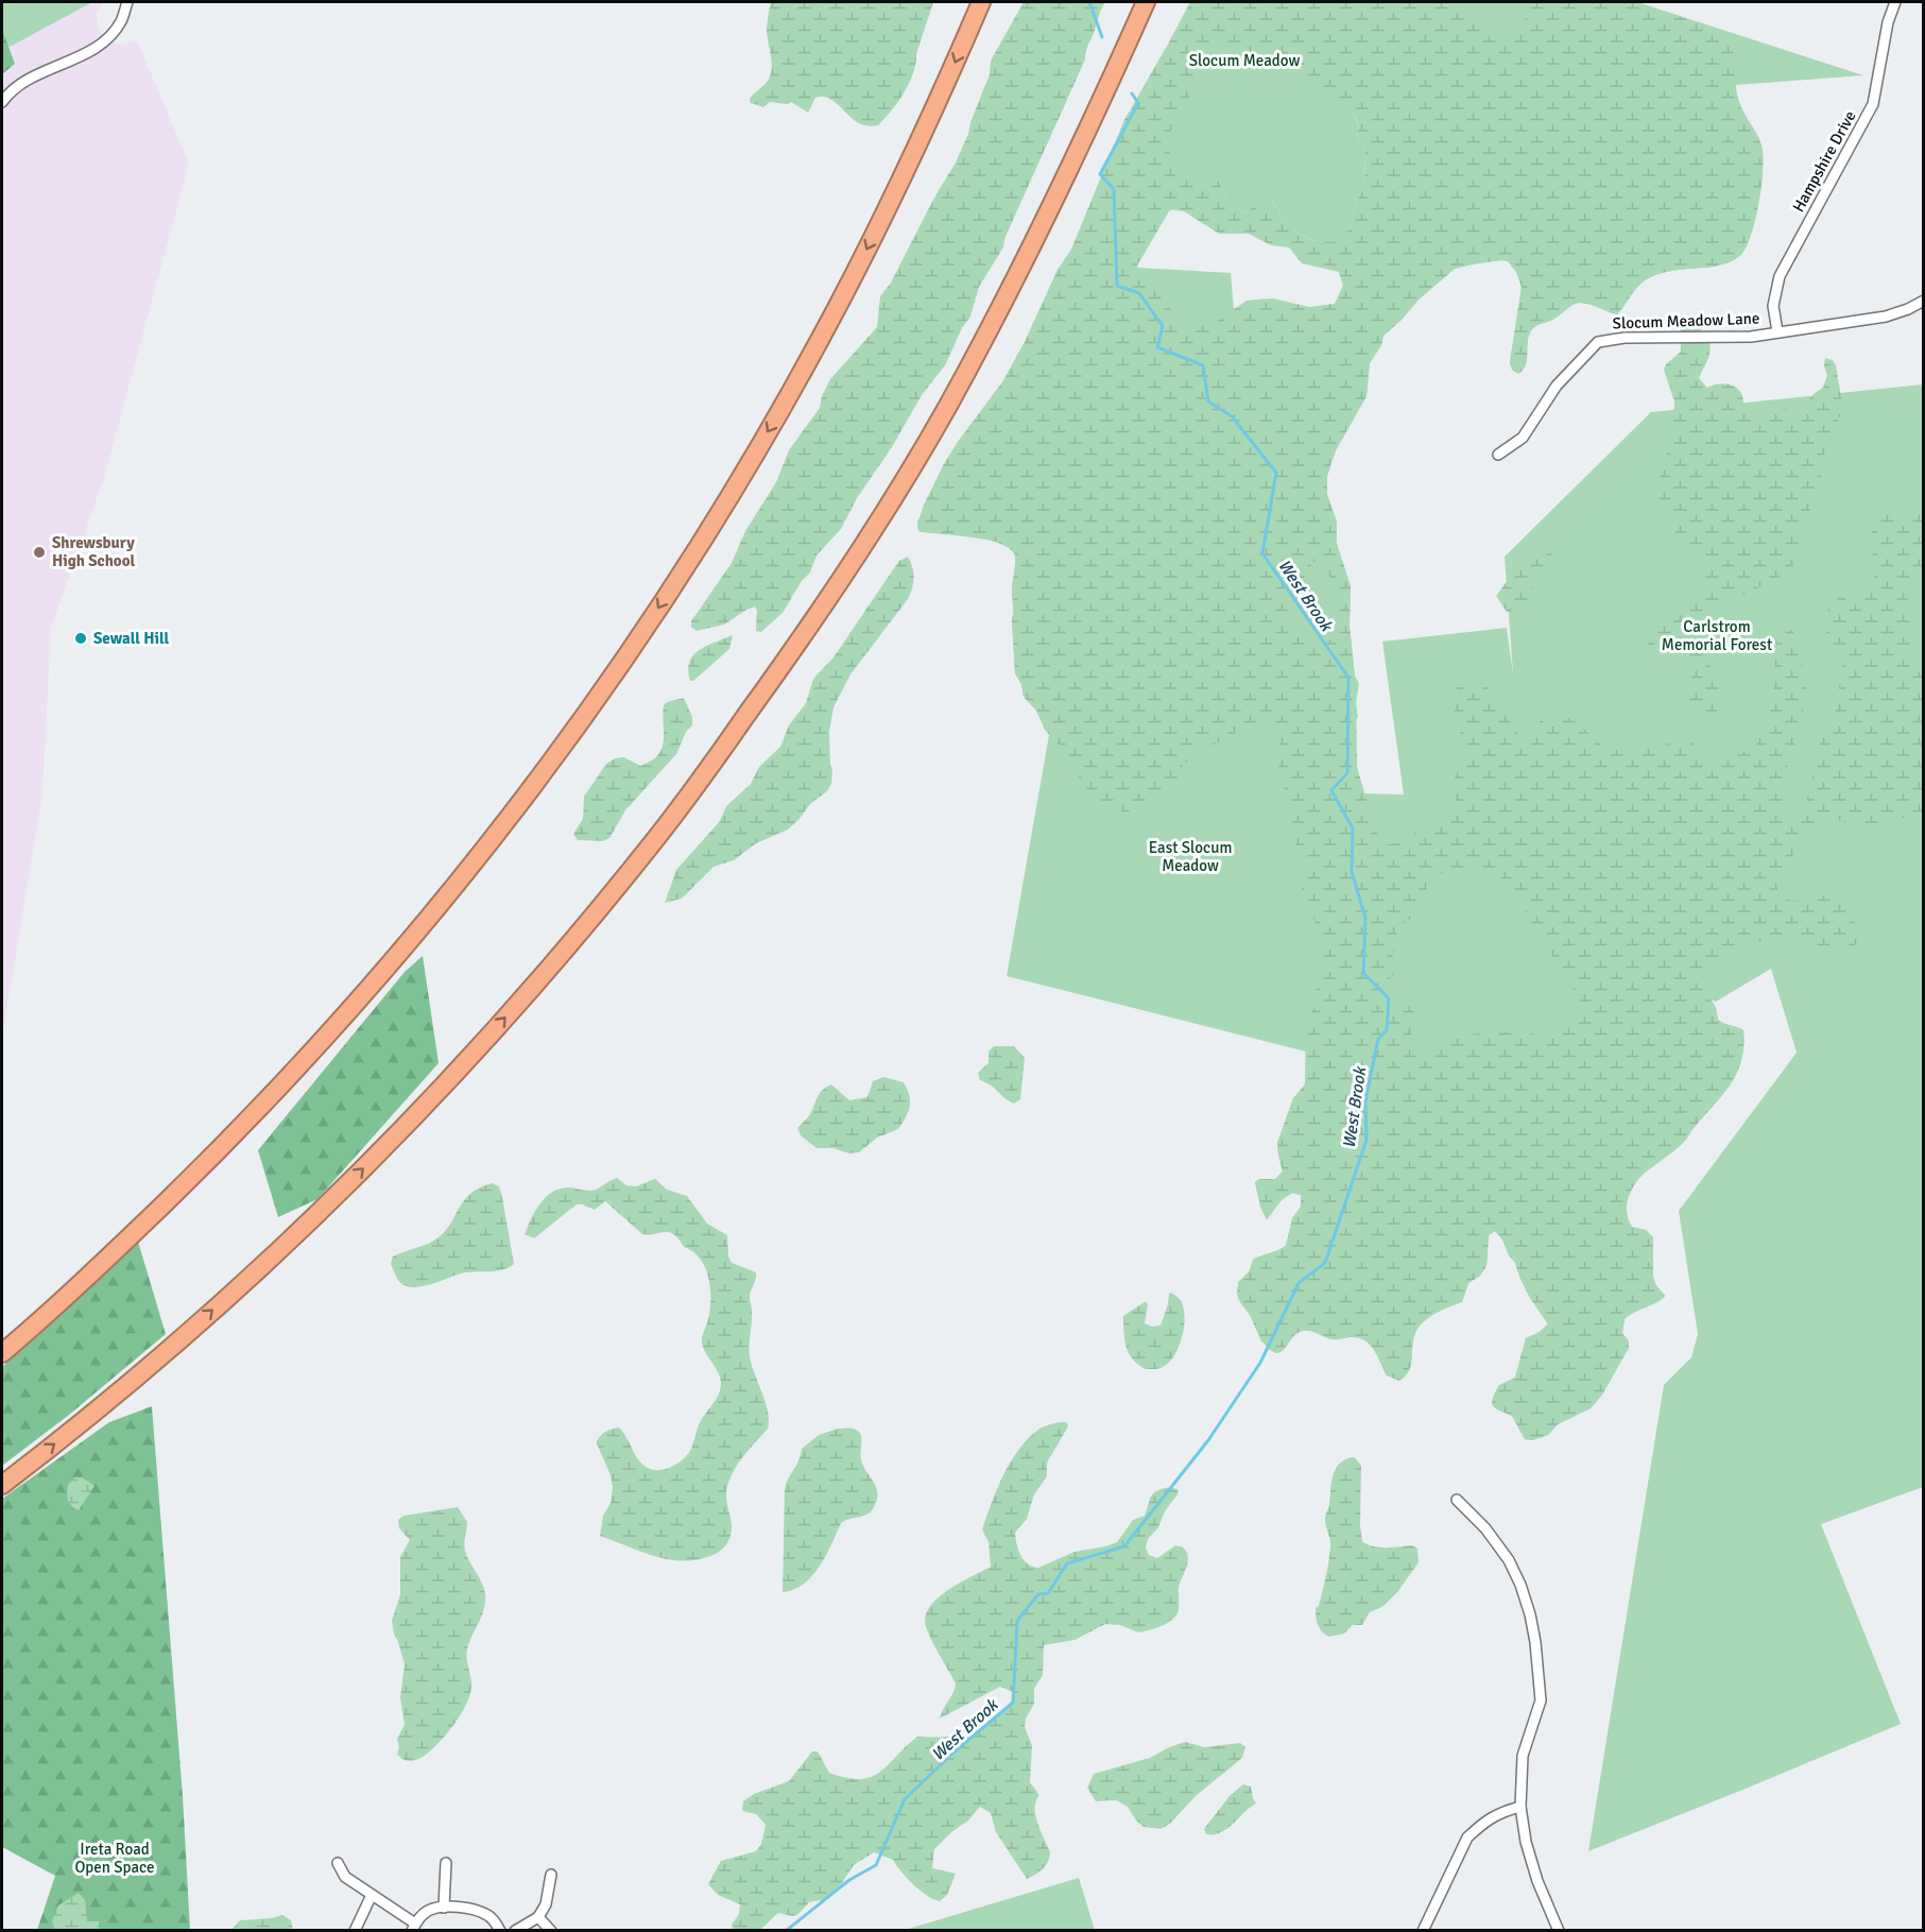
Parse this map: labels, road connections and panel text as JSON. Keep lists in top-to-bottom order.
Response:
{
  "streets": {
    "street": ["Hampshire Drive", "Slocum Meadow Lane"]
  },
  "crossings": [
    ["Hampshire Drive", "Slocum Meadow Lane"]
  ],
  "water": ["West Brook"],
  "parks": [
    "Slocum Meadow",
    "Carlstrom Memorial Forest",
    "East Slocum Meadow",
    "Ireta Road Open Space"
  ],
  "places": ["Shrewsbury High School", "Sewall Hill"]
}
